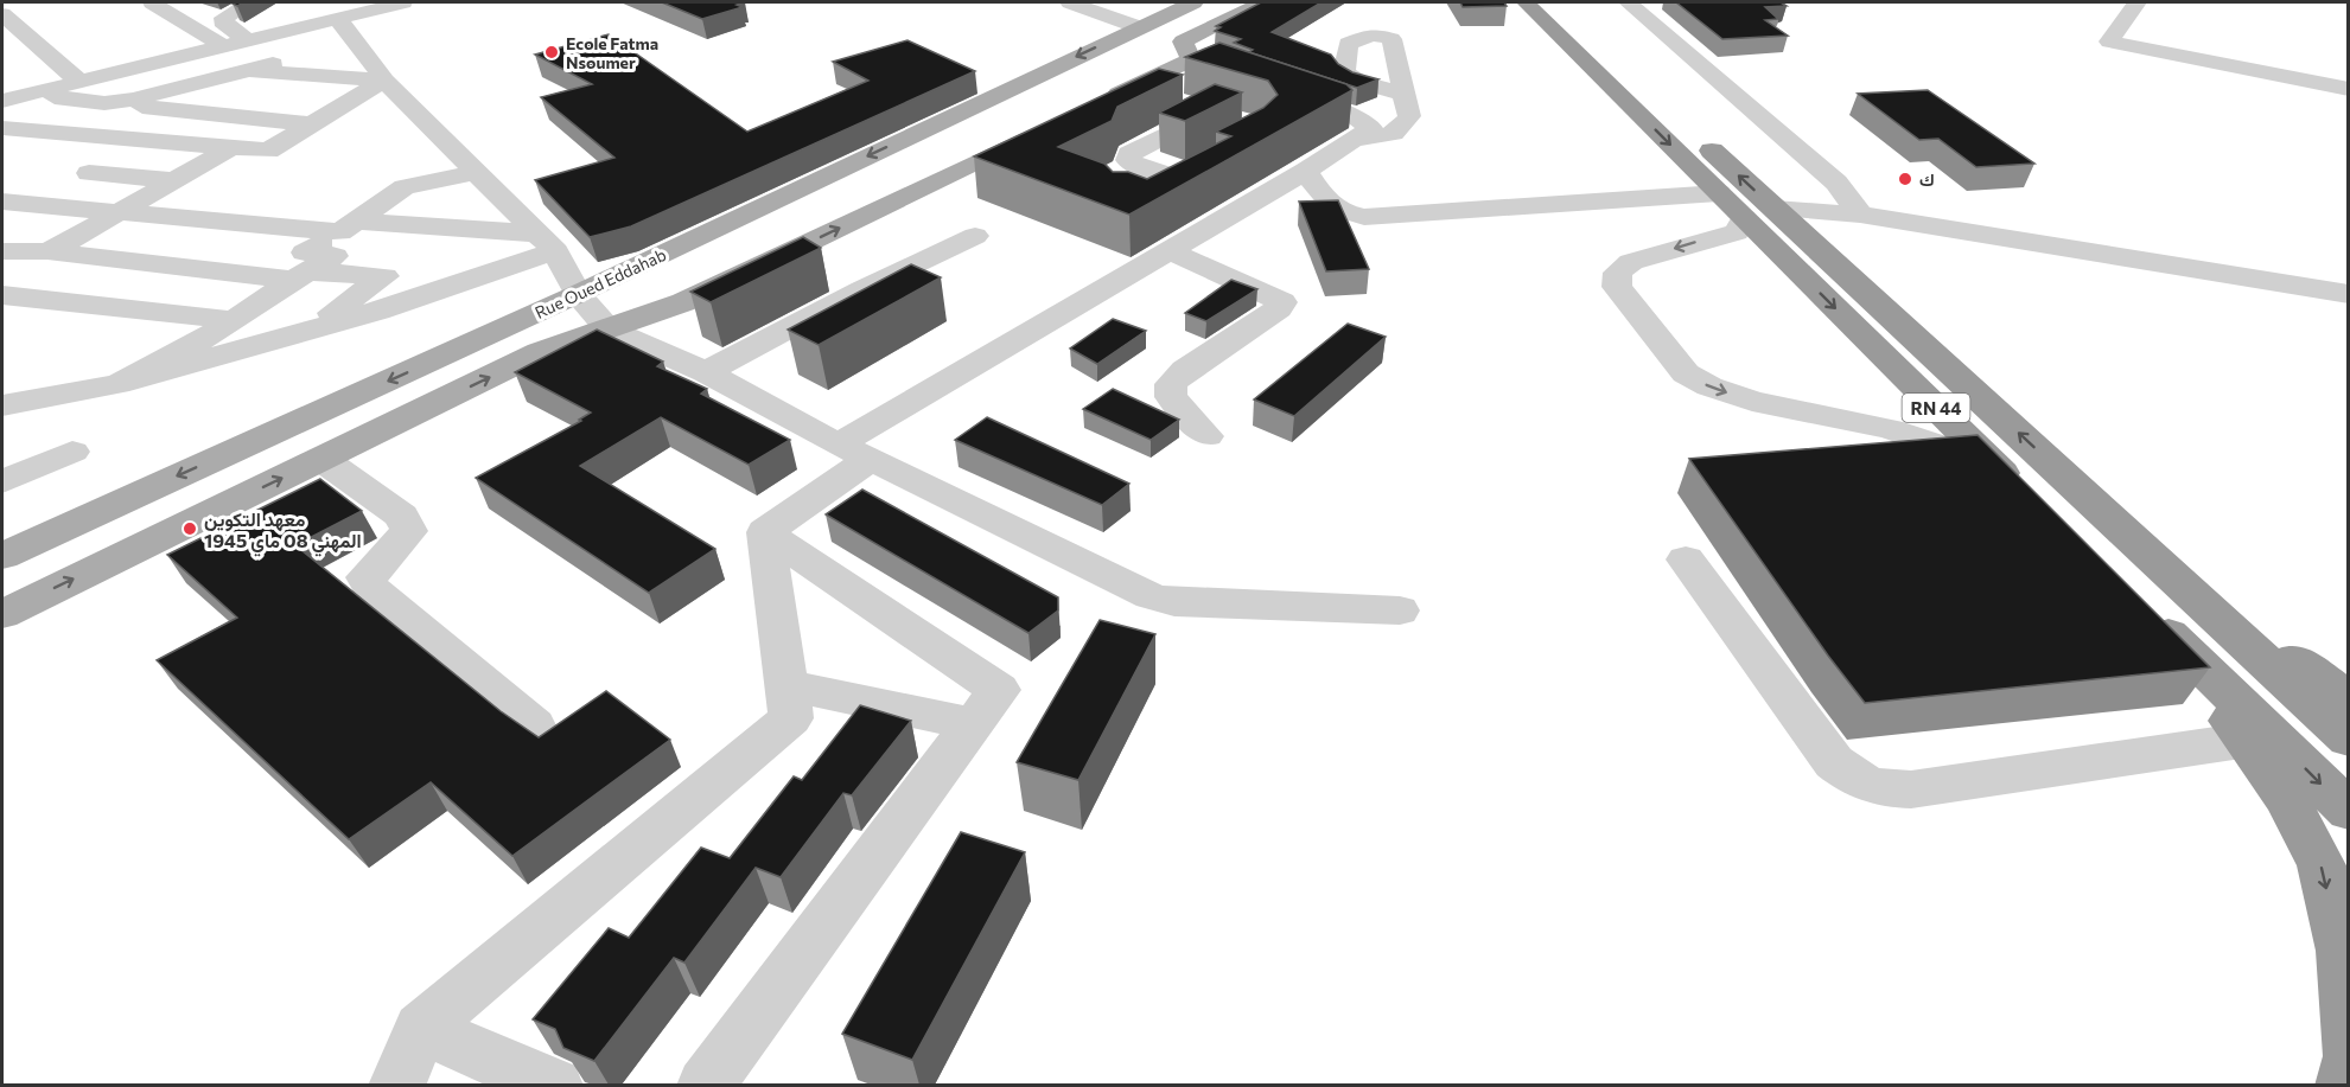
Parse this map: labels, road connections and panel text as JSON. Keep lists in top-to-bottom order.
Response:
{
  "streets": {
    "highway": ["RN 44"],
    "main road": ["Rue Oued Eddahab"]
  },
  "places": ["Ecole Fatma Nsoumer", "ك", "معهد التكوين المهني 08 ماي 1945"]
}
